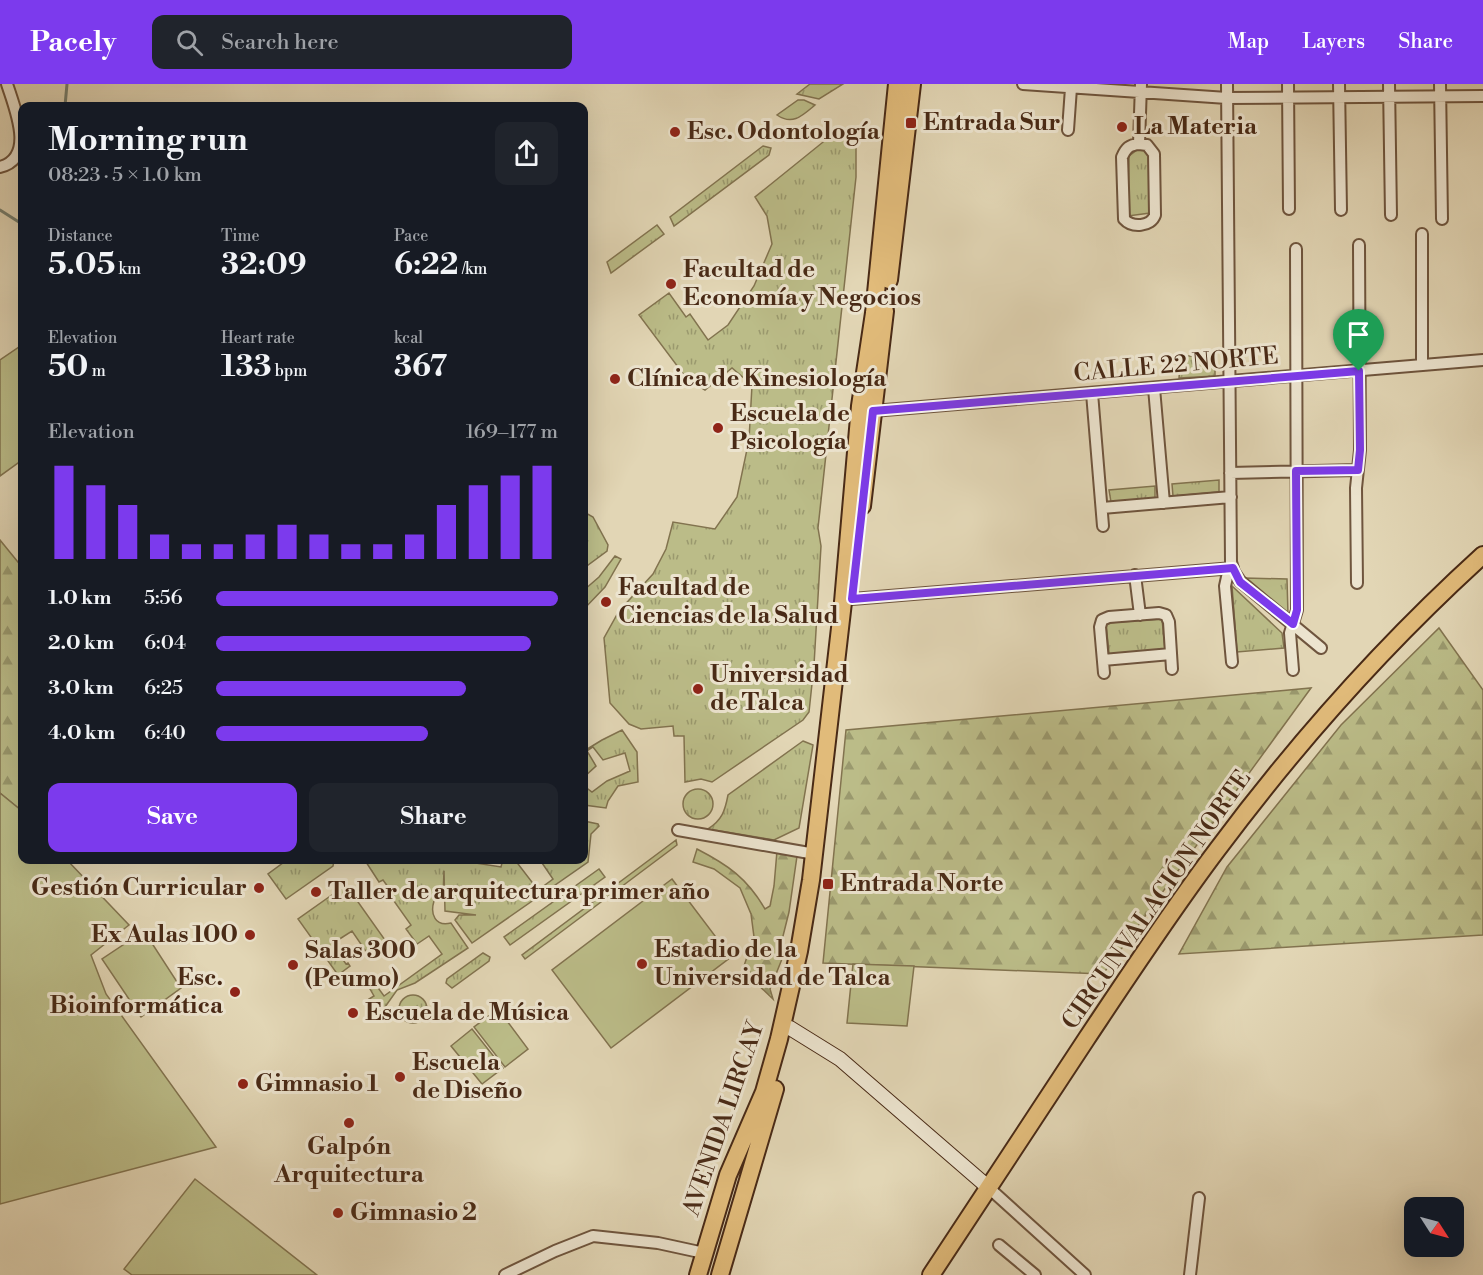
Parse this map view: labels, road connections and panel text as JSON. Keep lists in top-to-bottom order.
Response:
{
  "streets": {
    "main road": ["CIRCUNVALACIÓN NORTE", "AVENIDA LIRCAY"],
    "street": ["CALLE 22 NORTE"]
  },
  "crossings": [
    ["CALLE 22 NORTE", "AVENIDA LIRCAY"]
  ],
  "places": {
    "transit": ["Entrada Sur", "Entrada Norte"],
    "other": [
      "La Materia",
      "Esc. Odontología",
      "Facultad de Economía y Negocios",
      "Clínica de Kinesiología",
      "Escuela de Psicología",
      "Facultad de Ciencias de la Salud",
      "Universidad de Talca",
      "Gestión Curricular",
      "Taller de arquitectura primer año",
      "Ex Aulas 100",
      "Estadio de la Universidad de Talca",
      "Salas 300 (Peumo)",
      "Esc. Bioinformática",
      "Escuela de Música",
      "Escuela de Diseño",
      "Gimnasio 1",
      "Galpón Arquitectura",
      "Gimnasio 2"
    ]
  },
  "north": "bottom right",
  "page": {
    "header": "Pacely",
    "search": "Search here",
    "nav": ["Map", "Layers", "Share"],
    "heading": ["Morning run", "08:23 · 5 × 1.0 km"],
    "stats": [
      ["Distance", "5.05 km"],
      ["Time", "32:09"],
      ["Pace", "6:22 /km"],
      ["Elevation", "50 m"],
      ["Heart rate", "133 bpm"],
      ["kcal", "367"]
    ],
    "chart": ["Elevation", "169–177 m"],
    "list": [
      {
        "name": "1.0 km",
        "note": "5:56"
      },
      {
        "name": "2.0 km",
        "note": "6:04"
      },
      {
        "name": "3.0 km",
        "note": "6:25"
      },
      {
        "name": "4.0 km",
        "note": "6:40"
      }
    ],
    "buttons": ["Save", "Share"]
  }
}
